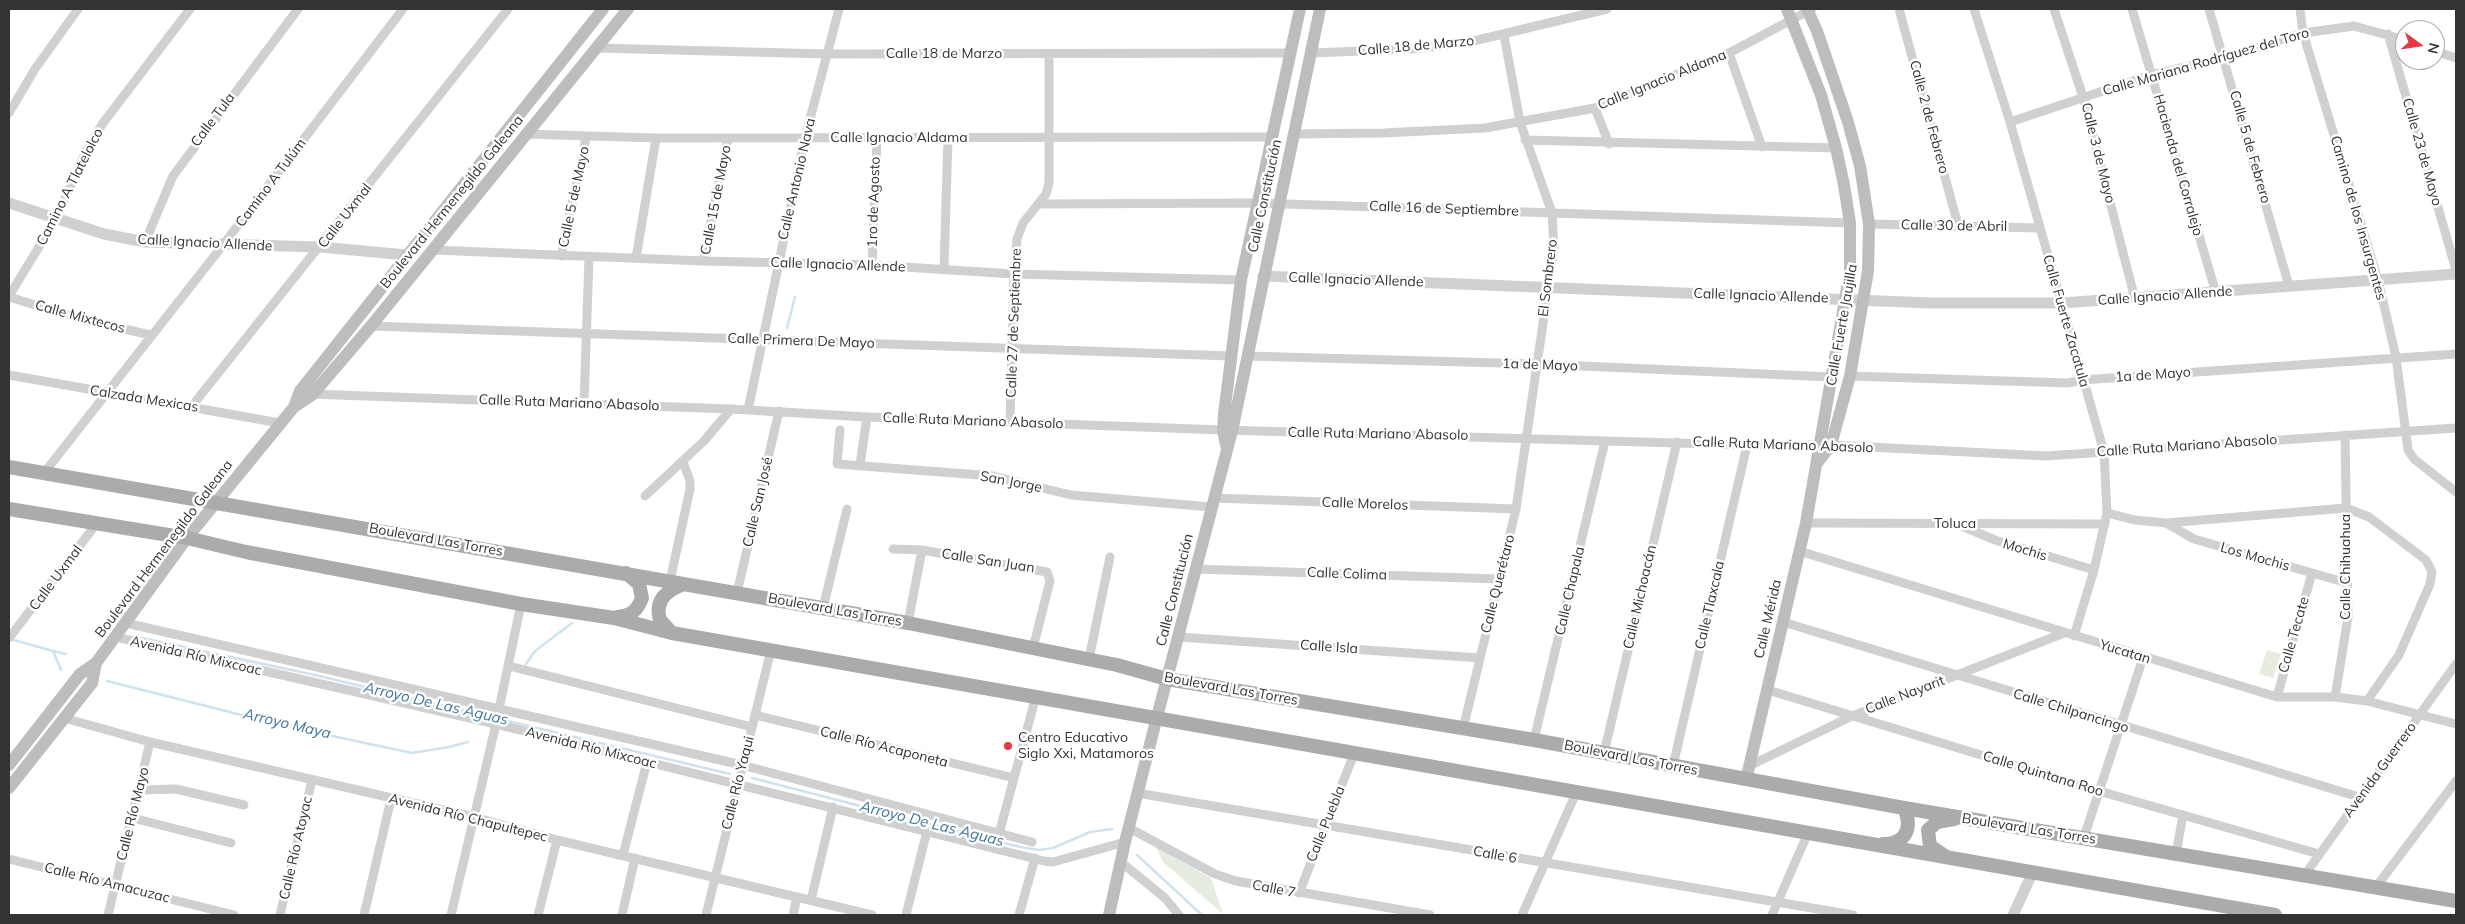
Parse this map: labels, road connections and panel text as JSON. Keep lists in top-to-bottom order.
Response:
{
  "streets": {
    "main road": [
      "Calle Constitución",
      "Boulevard Hermenegildo Galeana",
      "Calle Fuerte Jaujilla",
      "Boulevard Las Torres",
      "Calle Mérida"
    ],
    "street": [
      "Calle 18 de Marzo",
      "Calle Mariana Rodríguez del Toro",
      "Calle Ignacio Aldama",
      "Calle 2 de Febrero",
      "Calle Tula",
      "Calle 5 de Febrero",
      "Calle 23 de Mayo",
      "Calle 3 de Mayo",
      "Hacienda del Corralejo",
      "Calle Antonio Nava",
      "Camino A Tulúm",
      "Camino A Tlatelolco",
      "Calle 5 de Mayo",
      "Calle 15 de Mayo",
      "1ro de Agosto",
      "Calle 16 de Septiembre",
      "Calle Uxmal",
      "Camino de los Insurgentes",
      "Calle 30 de Abril",
      "Calle Ignacio Allende",
      "El Sombrero",
      "Calle Mixtecos",
      "Calle Fuerte Zacatula",
      "Calle 27 de Septiembre",
      "Calle Primera De Mayo",
      "1a de Mayo",
      "Calzada Mexicas",
      "Calle Ruta Mariano Abasolo",
      "San Jorge",
      "Calle San José",
      "Calle Morelos",
      "Toluca",
      "Mochis",
      "Los Mochis",
      "Calle San Juan",
      "Calle Chihuahua",
      "Calle Colima",
      "Calle Querétaro",
      "Calle Chapala",
      "Calle Michoacán",
      "Calle Tlaxcala",
      "Calle Tecate",
      "Calle Isla",
      "Yucatan",
      "Avenida Río Mixcoac",
      "Calle Nayarit",
      "Calle Chilpancingo",
      "Calle Río Acaponeta",
      "Avenida Guerrero",
      "Calle Quintana Roo",
      "Calle Río Yaqui",
      "Calle Río Mayo",
      "Avenida Río Chapultepec",
      "Calle Puebla",
      "Calle Río Atoyac",
      "Calle 6",
      "Calle Río Amacuzac",
      "Calle 7"
    ]
  },
  "crossings": [
    ["Calle 18 de Marzo", "Calle Antonio Nava"],
    ["Calle 18 de Marzo", "Calle Constitución"],
    ["Calle 18 de Marzo", "Boulevard Hermenegildo Galeana"],
    ["Calle 18 de Marzo", "El Sombrero"],
    ["Calle 18 de Marzo", "Calle 27 de Septiembre"],
    ["Calle Mariana Rodríguez del Toro", "Calle 5 de Febrero"],
    ["Calle Mariana Rodríguez del Toro", "Calle 23 de Mayo"],
    ["Calle Mariana Rodríguez del Toro", "Calle 3 de Mayo"],
    ["Calle Mariana Rodríguez del Toro", "Hacienda del Corralejo"],
    ["Calle Mariana Rodríguez del Toro", "Camino de los Insurgentes"],
    ["Calle Mariana Rodríguez del Toro", "Calle Fuerte Zacatula"],
    ["Calle Ignacio Aldama", "Calle Antonio Nava"],
    ["Calle Ignacio Aldama", "Calle Constitución"],
    ["Calle Ignacio Aldama", "Calle 5 de Mayo"],
    ["Calle Ignacio Aldama", "Calle 15 de Mayo"],
    ["Calle Ignacio Aldama", "Boulevard Hermenegildo Galeana"],
    ["Calle Ignacio Aldama", "1ro de Agosto"],
    ["Calle Ignacio Aldama", "El Sombrero"],
    ["Calle Ignacio Aldama", "Calle 27 de Septiembre"],
    ["Calle Ignacio Aldama", "Calle Fuerte Jaujilla"],
    ["Calle 2 de Febrero", "Calle 30 de Abril"],
    ["Calle Tula", "Calle Ignacio Allende"],
    ["Calle 5 de Febrero", "Calle Ignacio Allende"],
    ["Calle 3 de Mayo", "Calle Ignacio Allende"],
    ["Hacienda del Corralejo", "Calle Ignacio Allende"],
    ["Calle Antonio Nava", "Calle Ignacio Allende"],
    ["Calle Antonio Nava", "Calle Primera De Mayo"],
    ["Calle Antonio Nava", "Calle Ruta Mariano Abasolo"],
    ["Camino A Tulúm", "Calle Ignacio Allende"],
    ["Camino A Tulúm", "Calle Mixtecos"],
    ["Camino A Tulúm", "Calzada Mexicas"],
    ["Camino A Tulúm", "Boulevard Las Torres"],
    ["Camino A Tlatelolco", "Calle Ignacio Allende"],
    ["Camino A Tlatelolco", "Calle Mixtecos"],
    ["Calle Constitución", "Calle 16 de Septiembre"],
    ["Calle Constitución", "Calle Ignacio Allende"],
    ["Calle Constitución", "Calle Primera De Mayo"],
    ["Calle Constitución", "1a de Mayo"],
    ["Calle Constitución", "Calle Ruta Mariano Abasolo"],
    ["Calle Constitución", "San Jorge"],
    ["Calle Constitución", "Calle Morelos"],
    ["Calle Constitución", "Boulevard Las Torres"],
    ["Calle Constitución", "Calle Colima"],
    ["Calle Constitución", "Calle Isla"],
    ["Calle Constitución", "Avenida Río Mixcoac"],
    ["Calle Constitución", "Calle 6"],
    ["Calle Constitución", "Calle 7"],
    ["Calle 5 de Mayo", "Calle Ignacio Allende"],
    ["Calle 15 de Mayo", "Calle Ignacio Allende"],
    ["Boulevard Hermenegildo Galeana", "Calle Ignacio Allende"],
    ["Boulevard Hermenegildo Galeana", "Calle Primera De Mayo"],
    ["Boulevard Hermenegildo Galeana", "Calzada Mexicas"],
    ["Boulevard Hermenegildo Galeana", "Calle Ruta Mariano Abasolo"],
    ["Boulevard Hermenegildo Galeana", "Boulevard Las Torres"],
    ["Boulevard Hermenegildo Galeana", "Avenida Río Mixcoac"],
    ["Boulevard Hermenegildo Galeana", "Avenida Río Chapultepec"],
    ["1ro de Agosto", "Calle Ignacio Allende"],
    ["Calle 16 de Septiembre", "El Sombrero"],
    ["Calle 16 de Septiembre", "Calle 27 de Septiembre"],
    ["Calle 16 de Septiembre", "Calle Fuerte Jaujilla"],
    ["Calle Uxmal", "Calle Ignacio Allende"],
    ["Calle Uxmal", "Calzada Mexicas"],
    ["Camino de los Insurgentes", "Calle Ignacio Allende"],
    ["Camino de los Insurgentes", "1a de Mayo"],
    ["Camino de los Insurgentes", "Calle Ruta Mariano Abasolo"],
    ["Calle 30 de Abril", "Calle Fuerte Zacatula"],
    ["Calle 30 de Abril", "Calle Fuerte Jaujilla"],
    ["Calle Ignacio Allende", "El Sombrero"],
    ["Calle Ignacio Allende", "Calle Fuerte Zacatula"],
    ["Calle Ignacio Allende", "Calle 27 de Septiembre"],
    ["Calle Ignacio Allende", "Calle Fuerte Jaujilla"],
    ["El Sombrero", "1a de Mayo"],
    ["El Sombrero", "Calle Ruta Mariano Abasolo"],
    ["El Sombrero", "Calle Querétaro"],
    ["Calle Fuerte Zacatula", "1a de Mayo"],
    ["Calle Fuerte Zacatula", "Calle Ruta Mariano Abasolo"],
    ["Calle Fuerte Zacatula", "Toluca"],
    ["Calle Fuerte Zacatula", "Mochis"],
    ["Calle Fuerte Zacatula", "Yucatan"],
    ["Calle 27 de Septiembre", "Calle Primera De Mayo"],
    ["Calle 27 de Septiembre", "Calle Ruta Mariano Abasolo"],
    ["Calle Fuerte Jaujilla", "1a de Mayo"],
    ["Calle Fuerte Jaujilla", "Calle Ruta Mariano Abasolo"],
    ["Calle Fuerte Jaujilla", "Calle Mérida"],
    ["Calle Ruta Mariano Abasolo", "Calle San José"],
    ["Calle Ruta Mariano Abasolo", "Calle Chihuahua"],
    ["Calle Ruta Mariano Abasolo", "Calle Querétaro"],
    ["Calle Ruta Mariano Abasolo", "Calle Chapala"],
    ["Calle Ruta Mariano Abasolo", "Calle Michoacán"],
    ["Calle Ruta Mariano Abasolo", "Calle Tlaxcala"],
    ["Calle Ruta Mariano Abasolo", "Calle Mérida"],
    ["San Jorge", "Calle Morelos"],
    ["Calle San José", "Boulevard Las Torres"],
    ["Calle Morelos", "Calle Querétaro"],
    ["Toluca", "Mochis"],
    ["Toluca", "Calle Mérida"],
    ["Boulevard Las Torres", "Calle San Juan"],
    ["Boulevard Las Torres", "Calle Querétaro"],
    ["Boulevard Las Torres", "Calle Chapala"],
    ["Boulevard Las Torres", "Calle Michoacán"],
    ["Boulevard Las Torres", "Calle Tlaxcala"],
    ["Boulevard Las Torres", "Calle Mérida"],
    ["Boulevard Las Torres", "Calle Nayarit"],
    ["Boulevard Las Torres", "Avenida Guerrero"],
    ["Los Mochis", "Calle Chihuahua"],
    ["Los Mochis", "Calle Tecate"],
    ["Calle Chihuahua", "Yucatan"],
    ["Calle Colima", "Calle Querétaro"],
    ["Calle Querétaro", "Calle Isla"],
    ["Calle Mérida", "Yucatan"],
    ["Calle Mérida", "Calle Nayarit"],
    ["Calle Mérida", "Calle Chilpancingo"],
    ["Calle Mérida", "Calle Quintana Roo"],
    ["Calle Tecate", "Yucatan"],
    ["Yucatan", "Calle Nayarit"],
    ["Yucatan", "Avenida Guerrero"],
    ["Avenida Río Mixcoac", "Calle Río Yaqui"],
    ["Calle Nayarit", "Calle Chilpancingo"],
    ["Calle Nayarit", "Calle Quintana Roo"],
    ["Calle Chilpancingo", "Avenida Guerrero"],
    ["Calle Río Acaponeta", "Calle Río Yaqui"],
    ["Avenida Guerrero", "Calle Quintana Roo"],
    ["Calle Río Yaqui", "Avenida Río Chapultepec"],
    ["Calle Río Mayo", "Avenida Río Chapultepec"],
    ["Calle Río Mayo", "Calle Río Amacuzac"],
    ["Avenida Río Chapultepec", "Calle Río Atoyac"],
    ["Calle Puebla", "Calle 6"],
    ["Calle Puebla", "Calle 7"]
  ],
  "water": ["Arroyo De Las Aguas", "Arroyo Maya"],
  "places": ["Centro Educativo Siglo Xxi, Matamoros"],
  "north": "right"
}
